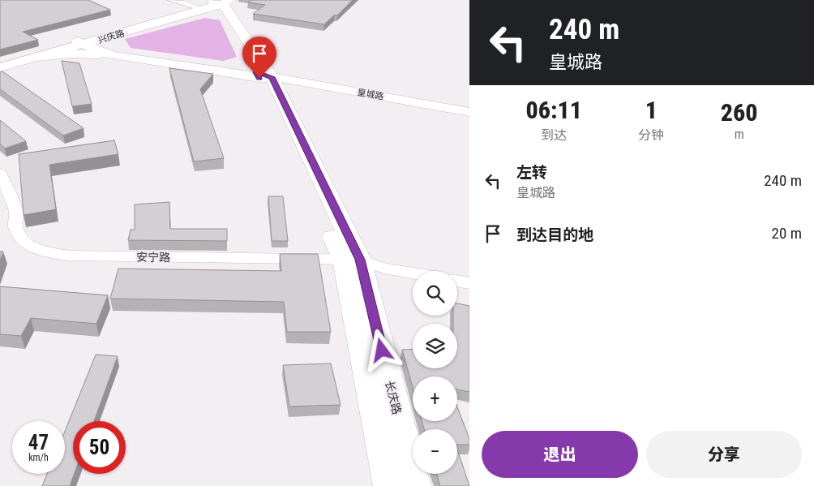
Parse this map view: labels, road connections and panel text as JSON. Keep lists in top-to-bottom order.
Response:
{
  "streets": {
    "main road": ["兴庆路", "皇城路", "长庆路"],
    "street": ["安宁路"]
  },
  "crossings": [
    ["兴庆路", "皇城路"],
    ["兴庆路", "长庆路"],
    ["皇城路", "长庆路"],
    ["安宁路", "长庆路"]
  ],
  "page": {
    "turn": ["240 m", "皇城路"],
    "eta": [
      "06:11",
      "到达",
      "1",
      "分钟",
      "260",
      "m"
    ],
    "list": [
      {
        "name": "左转",
        "note": "皇城路",
        "value": "240 m"
      },
      {
        "name": "到达目的地",
        "value": "20 m"
      }
    ],
    "map_buttons": ["+", "−"],
    "speed": "47 km/h",
    "limit": "50",
    "buttons": ["退出", "分享"]
  }
}
